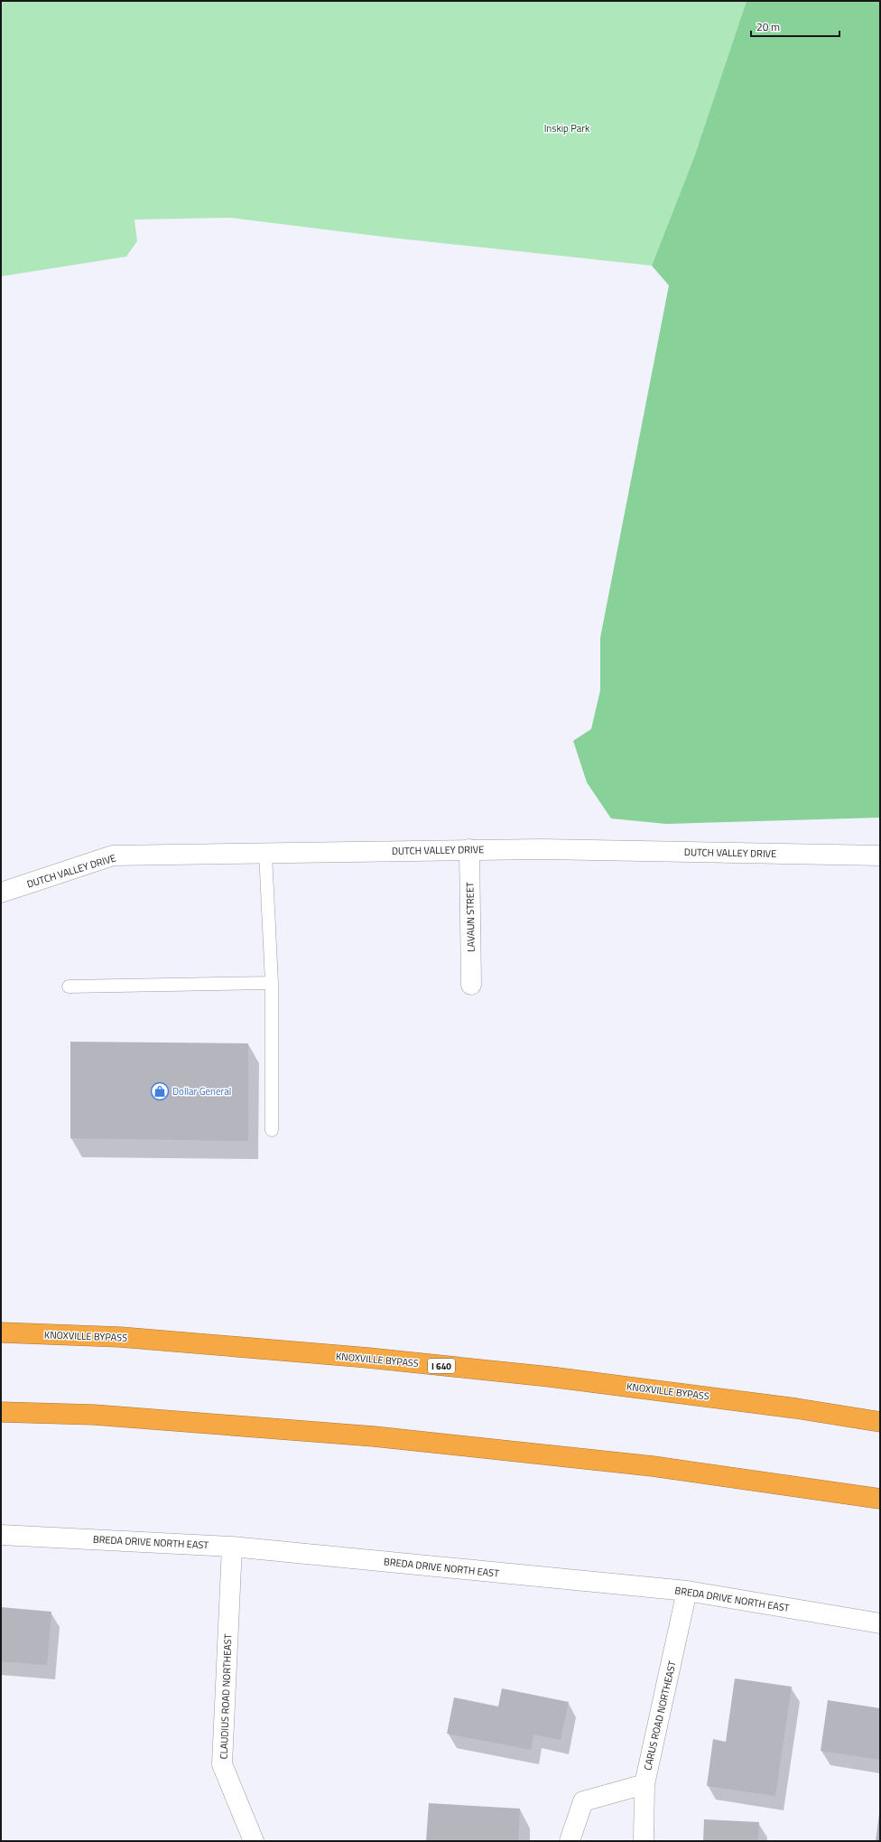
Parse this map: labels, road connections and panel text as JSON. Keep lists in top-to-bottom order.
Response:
{
  "streets": {
    "highway": ["KNOXVILLE BYPASS", "I 640"],
    "street": [
      "DUTCH VALLEY DRIVE",
      "LAVAUN STREET",
      "BREDA DRIVE NORTH EAST",
      "CLAUDIUS ROAD NORTHEAST",
      "CARUS ROAD NORTHEAST"
    ]
  },
  "crossings": [
    ["DUTCH VALLEY DRIVE", "LAVAUN STREET"],
    ["BREDA DRIVE NORTH EAST", "CLAUDIUS ROAD NORTHEAST"],
    ["BREDA DRIVE NORTH EAST", "CARUS ROAD NORTHEAST"]
  ],
  "parks": ["Inskip Park"],
  "places": {
    "shop": ["Dollar General"]
  },
  "scale_bar": "20 m"
}
